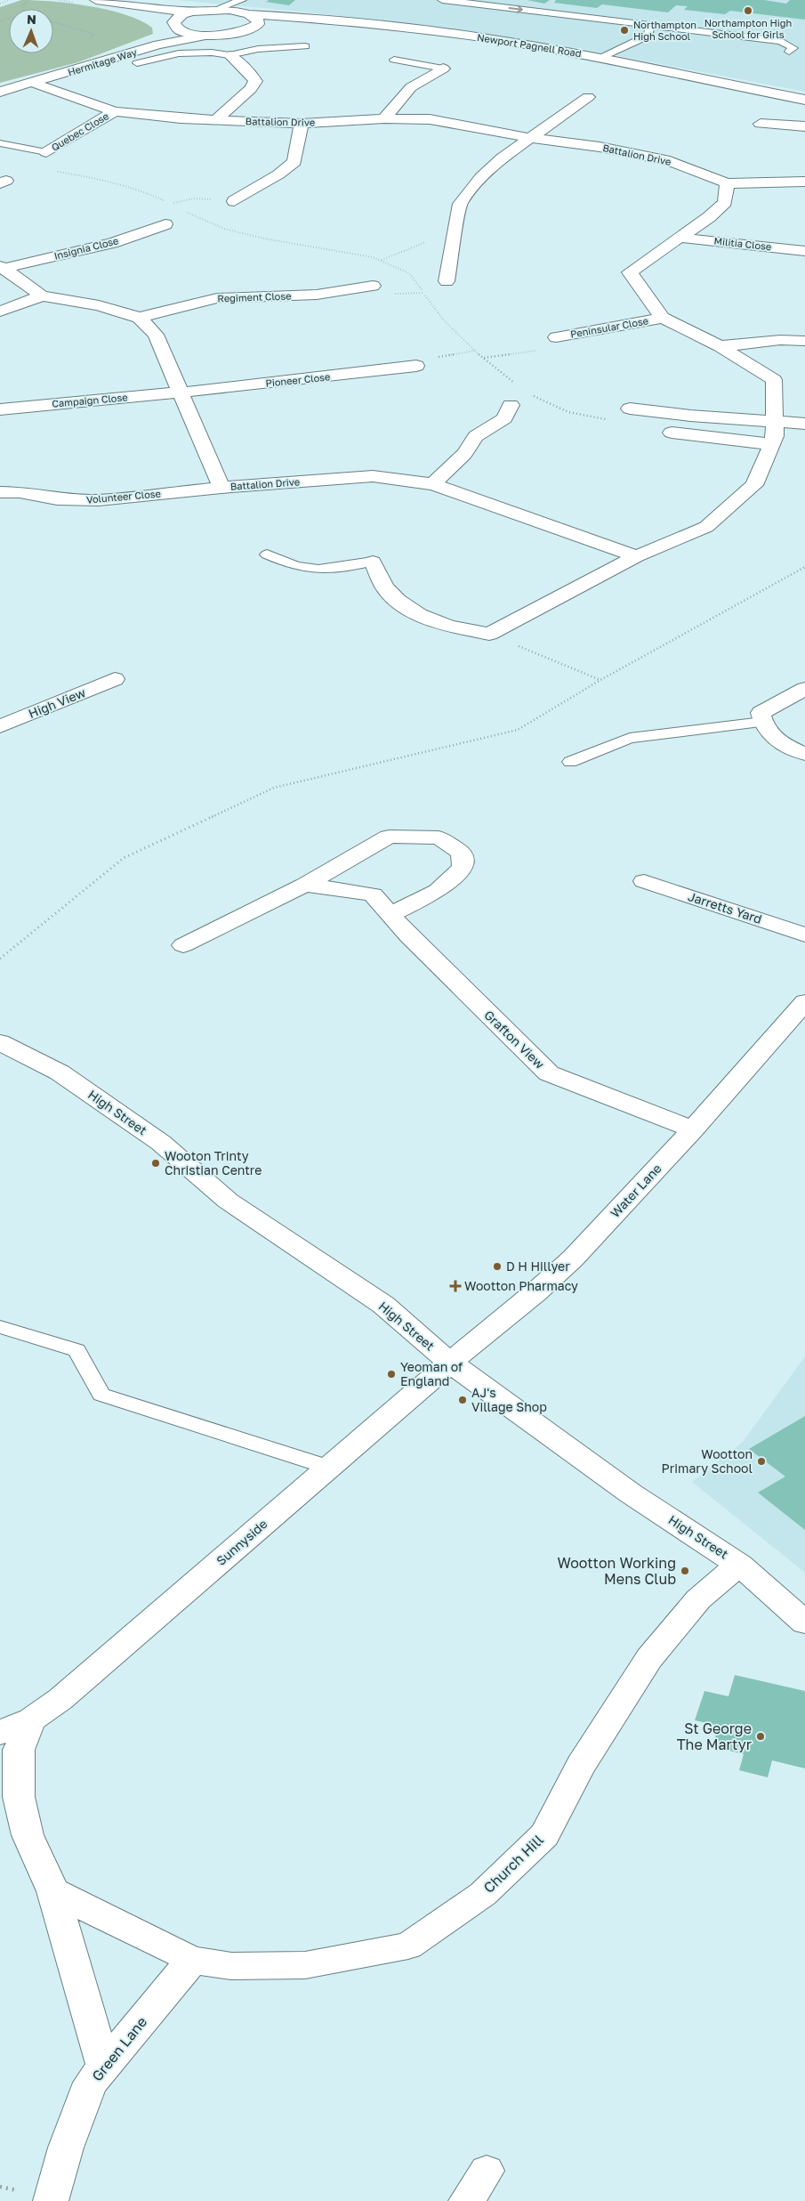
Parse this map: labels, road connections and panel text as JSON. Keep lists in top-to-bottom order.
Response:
{
  "streets": {
    "street": [
      "Newport Pagnell Road",
      "Hermitage Way",
      "Battalion Drive",
      "Quebec Close",
      "Militia Close",
      "Insignia Close",
      "Regiment Close",
      "Peninsular Close",
      "Pioneer Close",
      "Campaign Close",
      "Volunteer Close",
      "High View",
      "Jarretts Yard",
      "Grafton View",
      "High Street",
      "Water Lane",
      "Sunnyside",
      "Church Hill",
      "Green Lane"
    ]
  },
  "crossings": [
    ["Hermitage Way", "Battalion Drive"],
    ["Battalion Drive", "Quebec Close"],
    ["Battalion Drive", "Insignia Close"],
    ["Battalion Drive", "Regiment Close"],
    ["Battalion Drive", "Pioneer Close"],
    ["Battalion Drive", "Campaign Close"],
    ["Battalion Drive", "Volunteer Close"],
    ["Pioneer Close", "Campaign Close"],
    ["Grafton View", "Water Lane"],
    ["High Street", "Water Lane"],
    ["High Street", "Sunnyside"],
    ["High Street", "Church Hill"],
    ["Water Lane", "Sunnyside"],
    ["Church Hill", "Green Lane"]
  ],
  "places": {
    "other": [
      "Northampton High School for Girls",
      "Northampton High School",
      "Wooton Trinty Christian Centre",
      "D H Hillyer",
      "Yeoman of England",
      "AJ's Village Shop",
      "Wootton Primary School",
      "Wootton Working Mens Club",
      "St George The Martyr"
    ],
    "health": ["Wootton Pharmacy"]
  },
  "north": "top"
}
